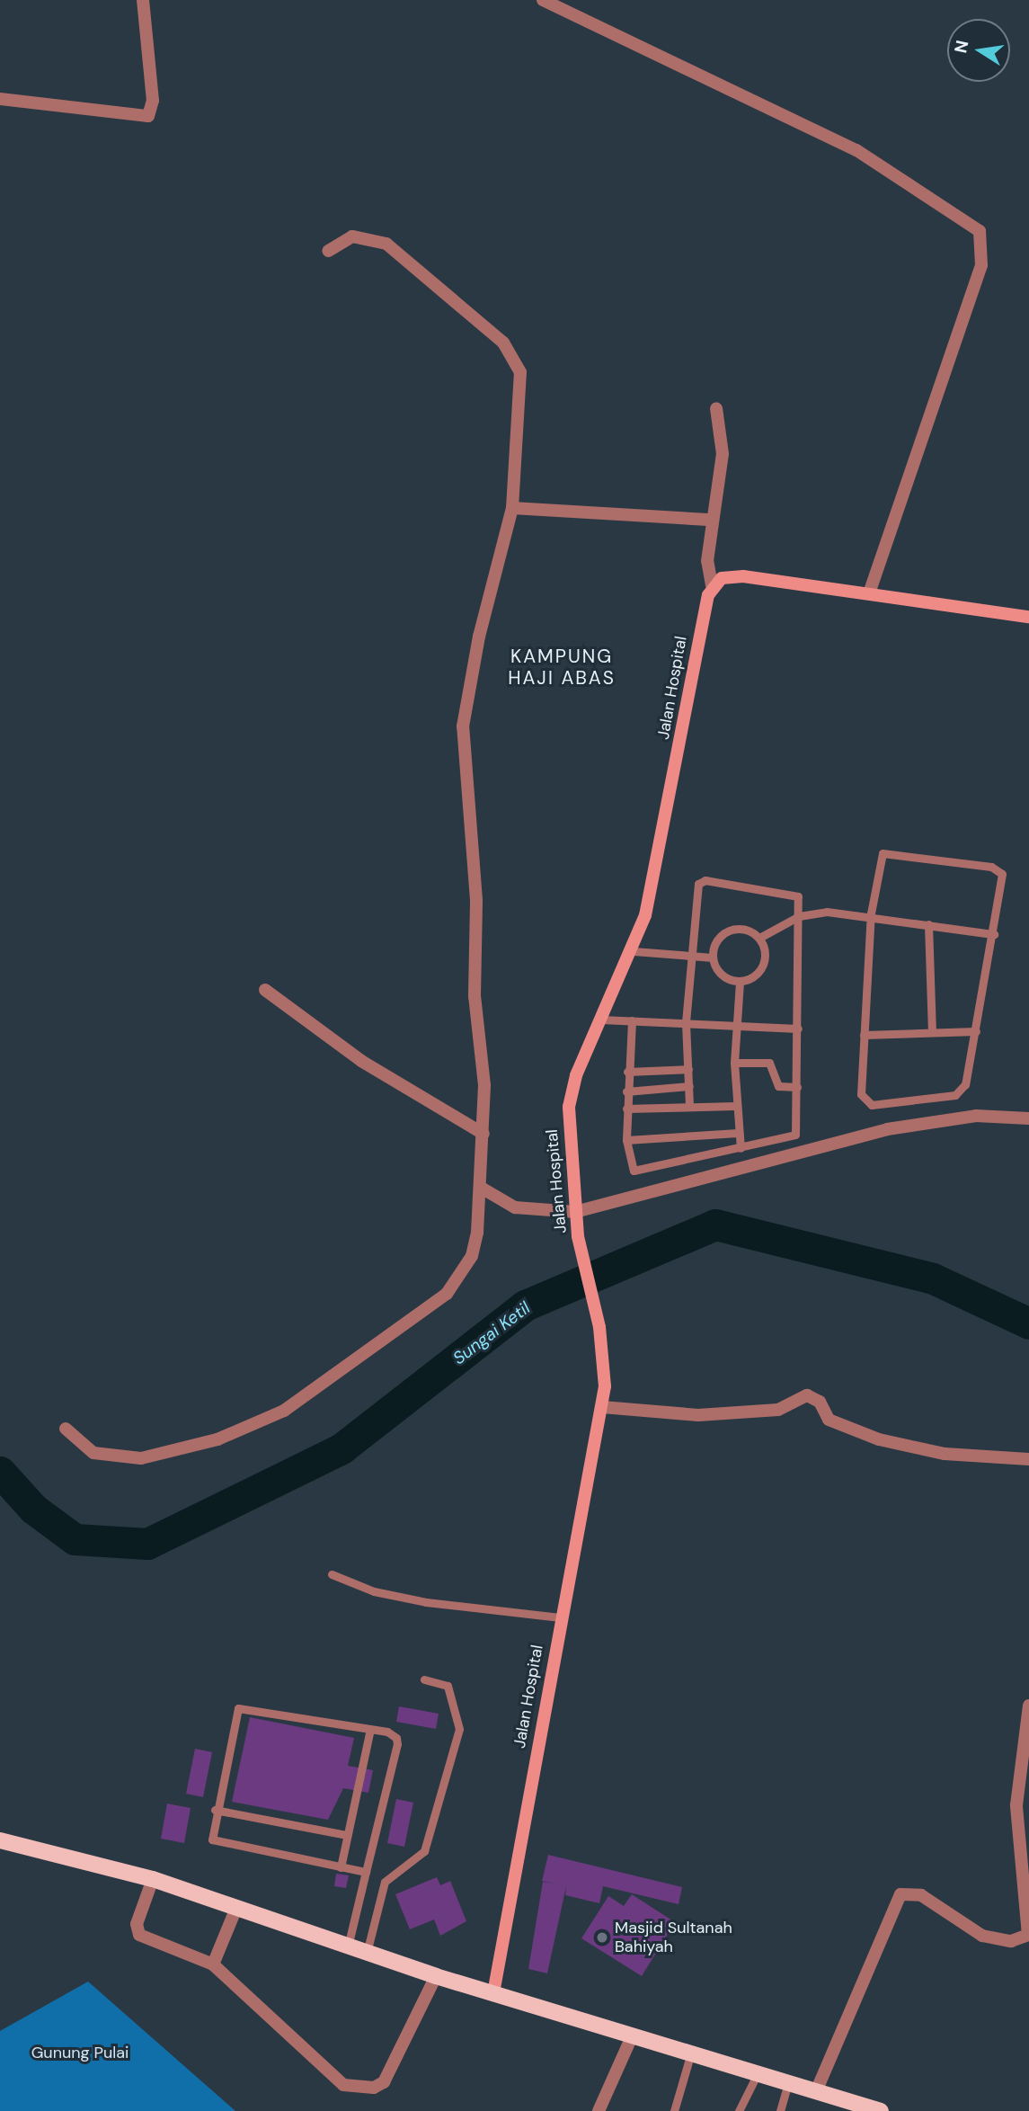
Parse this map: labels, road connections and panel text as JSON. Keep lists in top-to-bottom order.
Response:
{
  "streets": {
    "main road": ["Jalan Hospital"]
  },
  "districts": ["KAMPUNG HAJI ABAS"],
  "water": ["Sungai Ketil"],
  "parks": ["Gunung Pulai"],
  "places": ["Masjid Sultanah Bahiyah"],
  "north": "left"
}
